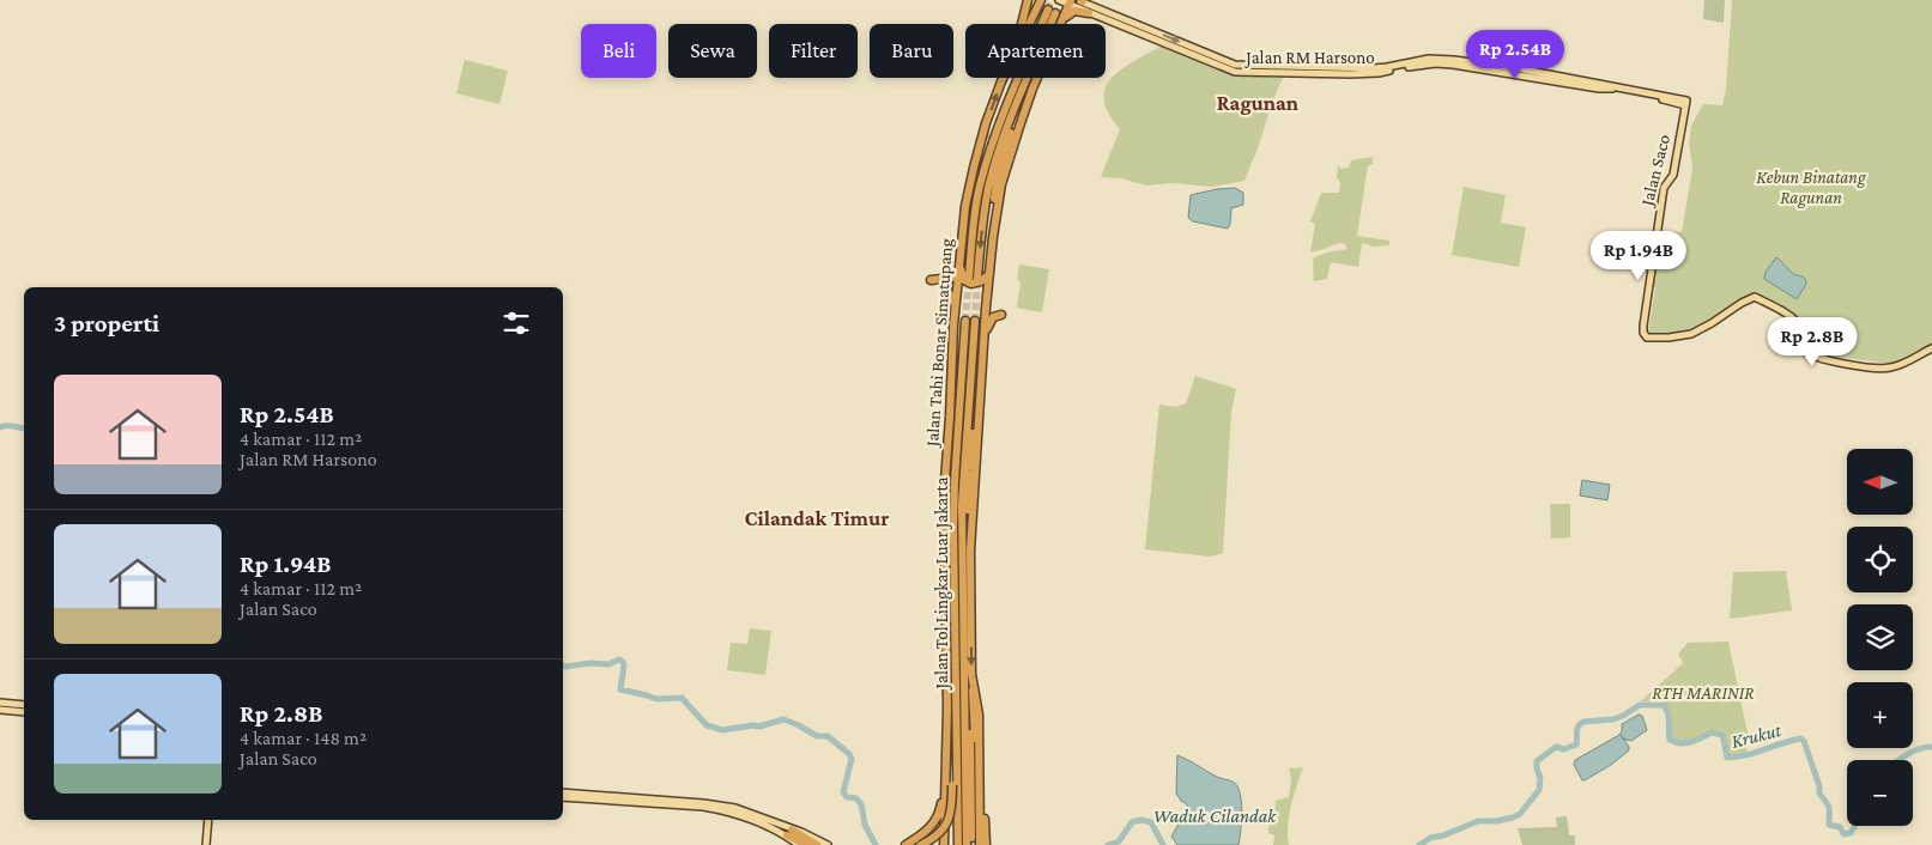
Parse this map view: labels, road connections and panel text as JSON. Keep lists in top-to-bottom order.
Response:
{
  "streets": {
    "highway": ["Jalan Tahi Bonar Simatupang", "Jalan Tol Lingkar Luar Jakarta"],
    "main road": ["Jalan RM Harsono", "Jalan Saco"]
  },
  "crossings": [
    ["Jalan RM Harsono", "Jalan Saco"]
  ],
  "districts": ["Ragunan", "Cilandak Timur"],
  "water": ["Krukut", "Waduk Cilandak"],
  "parks": ["Kebun Binatang Ragunan", "RTH MARINIR"],
  "north": "left",
  "page": {
    "chip": [
      "Beli",
      "Sewa",
      "Filter",
      "Baru",
      "Apartemen"
    ],
    "price": ["Rp 2.54B", "Rp 1.94B", "Rp 2.8B"],
    "heading": "3 properti",
    "list": [
      {
        "name": "Rp 2.54B",
        "note": "4 kamar · 112 m² · Jalan RM Harsono"
      },
      {
        "name": "Rp 1.94B",
        "note": "4 kamar · 112 m² · Jalan Saco"
      },
      {
        "name": "Rp 2.8B",
        "note": "4 kamar · 148 m² · Jalan Saco"
      }
    ],
    "map_buttons": ["+", "−"]
  }
}
